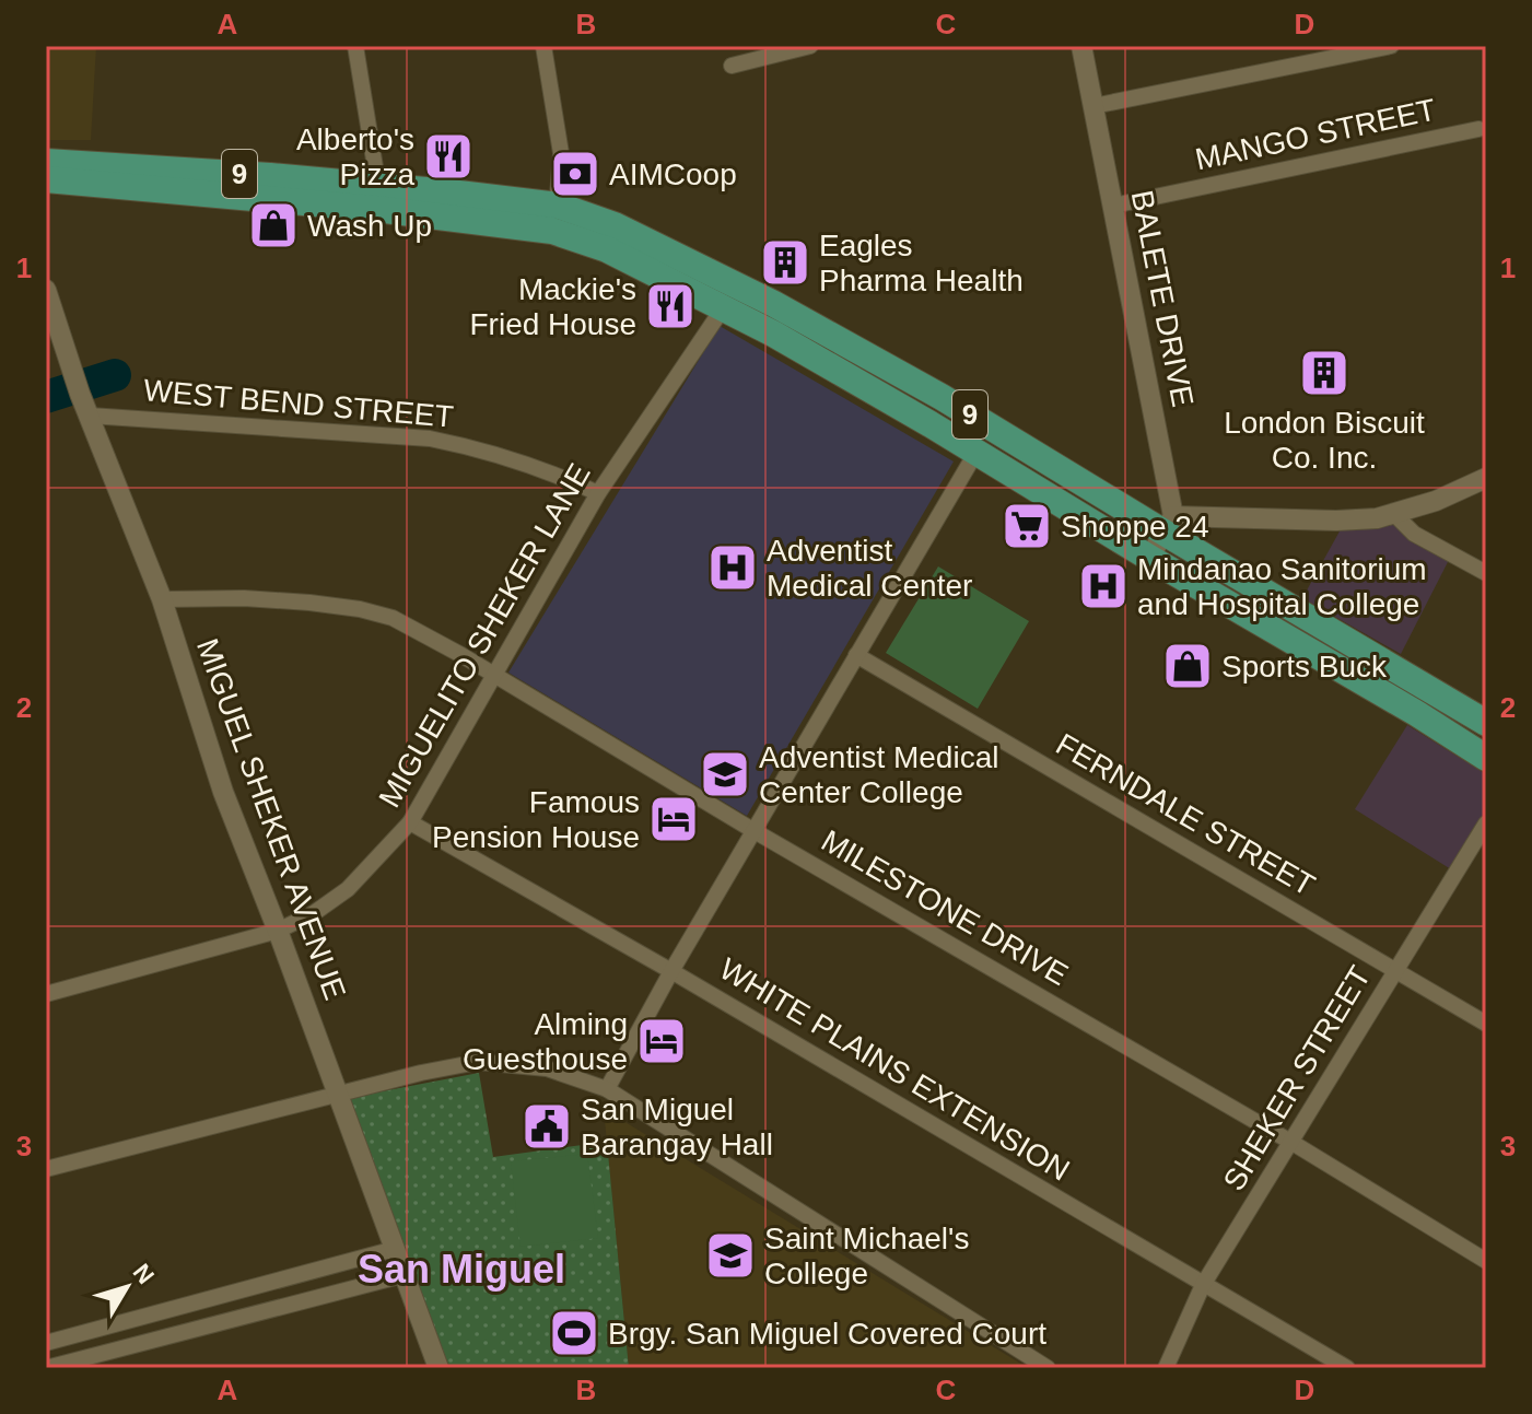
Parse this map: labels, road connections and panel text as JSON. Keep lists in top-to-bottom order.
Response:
{
  "streets": {
    "highway": ["9"],
    "street": [
      "MANGO STREET",
      "BALETE DRIVE",
      "WEST BEND STREET",
      "MIGUELITO SHEKER LANE",
      "FERNDALE STREET",
      "MIGUEL SHEKER AVENUE",
      "MILESTONE DRIVE",
      "WHITE PLAINS EXTENSION",
      "SHEKER STREET"
    ]
  },
  "crossings": [
    ["MANGO STREET", "BALETE DRIVE"],
    ["9", "BALETE DRIVE"],
    ["9", "MIGUELITO SHEKER LANE"],
    ["WEST BEND STREET", "MIGUELITO SHEKER LANE"],
    ["WEST BEND STREET", "MIGUEL SHEKER AVENUE"],
    ["MIGUELITO SHEKER LANE", "MIGUEL SHEKER AVENUE"],
    ["MIGUELITO SHEKER LANE", "MILESTONE DRIVE"],
    ["MIGUELITO SHEKER LANE", "WHITE PLAINS EXTENSION"],
    ["FERNDALE STREET", "SHEKER STREET"],
    ["MIGUEL SHEKER AVENUE", "MILESTONE DRIVE"],
    ["MILESTONE DRIVE", "SHEKER STREET"],
    ["WHITE PLAINS EXTENSION", "SHEKER STREET"]
  ],
  "districts": ["San Miguel"],
  "places": {
    "restaurant": ["Alberto's Pizza", "Mackie's Fried House"],
    "bank": ["AIMCoop"],
    "shop": ["Wash Up", "Sports Buck"],
    "building": ["Eagles Pharma Health", "London Biscuit Co. Inc."],
    "supermarket": ["Shoppe 24"],
    "hospital": ["Adventist Medical Center", "Mindanao Sanitorium and Hospital College"],
    "school or university": ["Adventist Medical Center College", "Saint Michael's College"],
    "hotel": ["Famous Pension House", "Alming Guesthouse"],
    "public building": ["San Miguel Barangay Hall"],
    "sports": ["Brgy. San Miguel Covered Court"]
  },
  "north": "top right",
  "grid": {
    "columns": [
      "A",
      "B",
      "C",
      "D"
    ],
    "rows": ["1", "2", "3"]
  }
}
